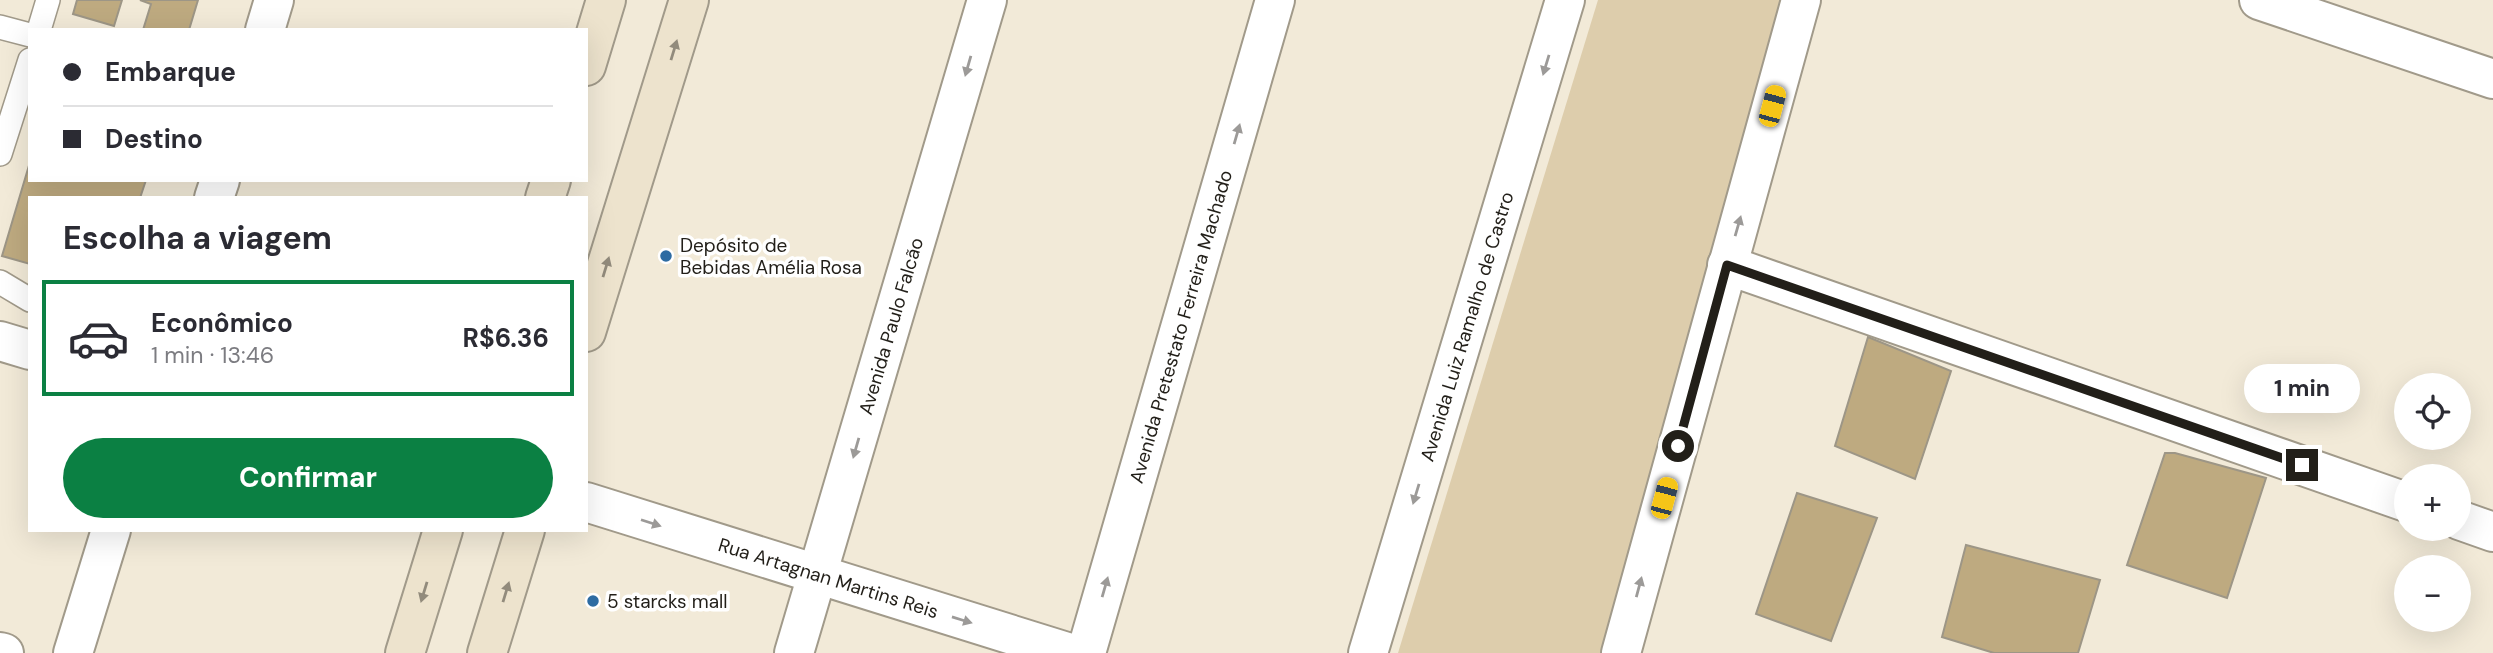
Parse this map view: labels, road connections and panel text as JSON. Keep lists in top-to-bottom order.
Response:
{
  "streets": {
    "street": [
      "Avenida Pretestato Ferreira Machado",
      "Avenida Paulo Falcão",
      "Avenida Luiz Ramalho de Castro",
      "Rua Artagnan Martins Reis"
    ]
  },
  "crossings": [
    ["Avenida Paulo Falcão", "Rua Artagnan Martins Reis"]
  ],
  "one_way": ["Avenida Pretestato Ferreira Machado", "Avenida Paulo Falcão", "Rua Artagnan Martins Reis"],
  "places": ["Depósito de Bebidas Amélia Rosa", "5 starcks mall"],
  "page": {
    "banner": ["Embarque", "Destino"],
    "heading": "Escolha a viagem",
    "list": [
      {
        "name": "Econômico",
        "note": "1 min · 13:46",
        "value": "R$6.36"
      }
    ],
    "bubble": "1 min",
    "map_buttons": ["+", "−"],
    "buttons": "Confirmar"
  }
}
